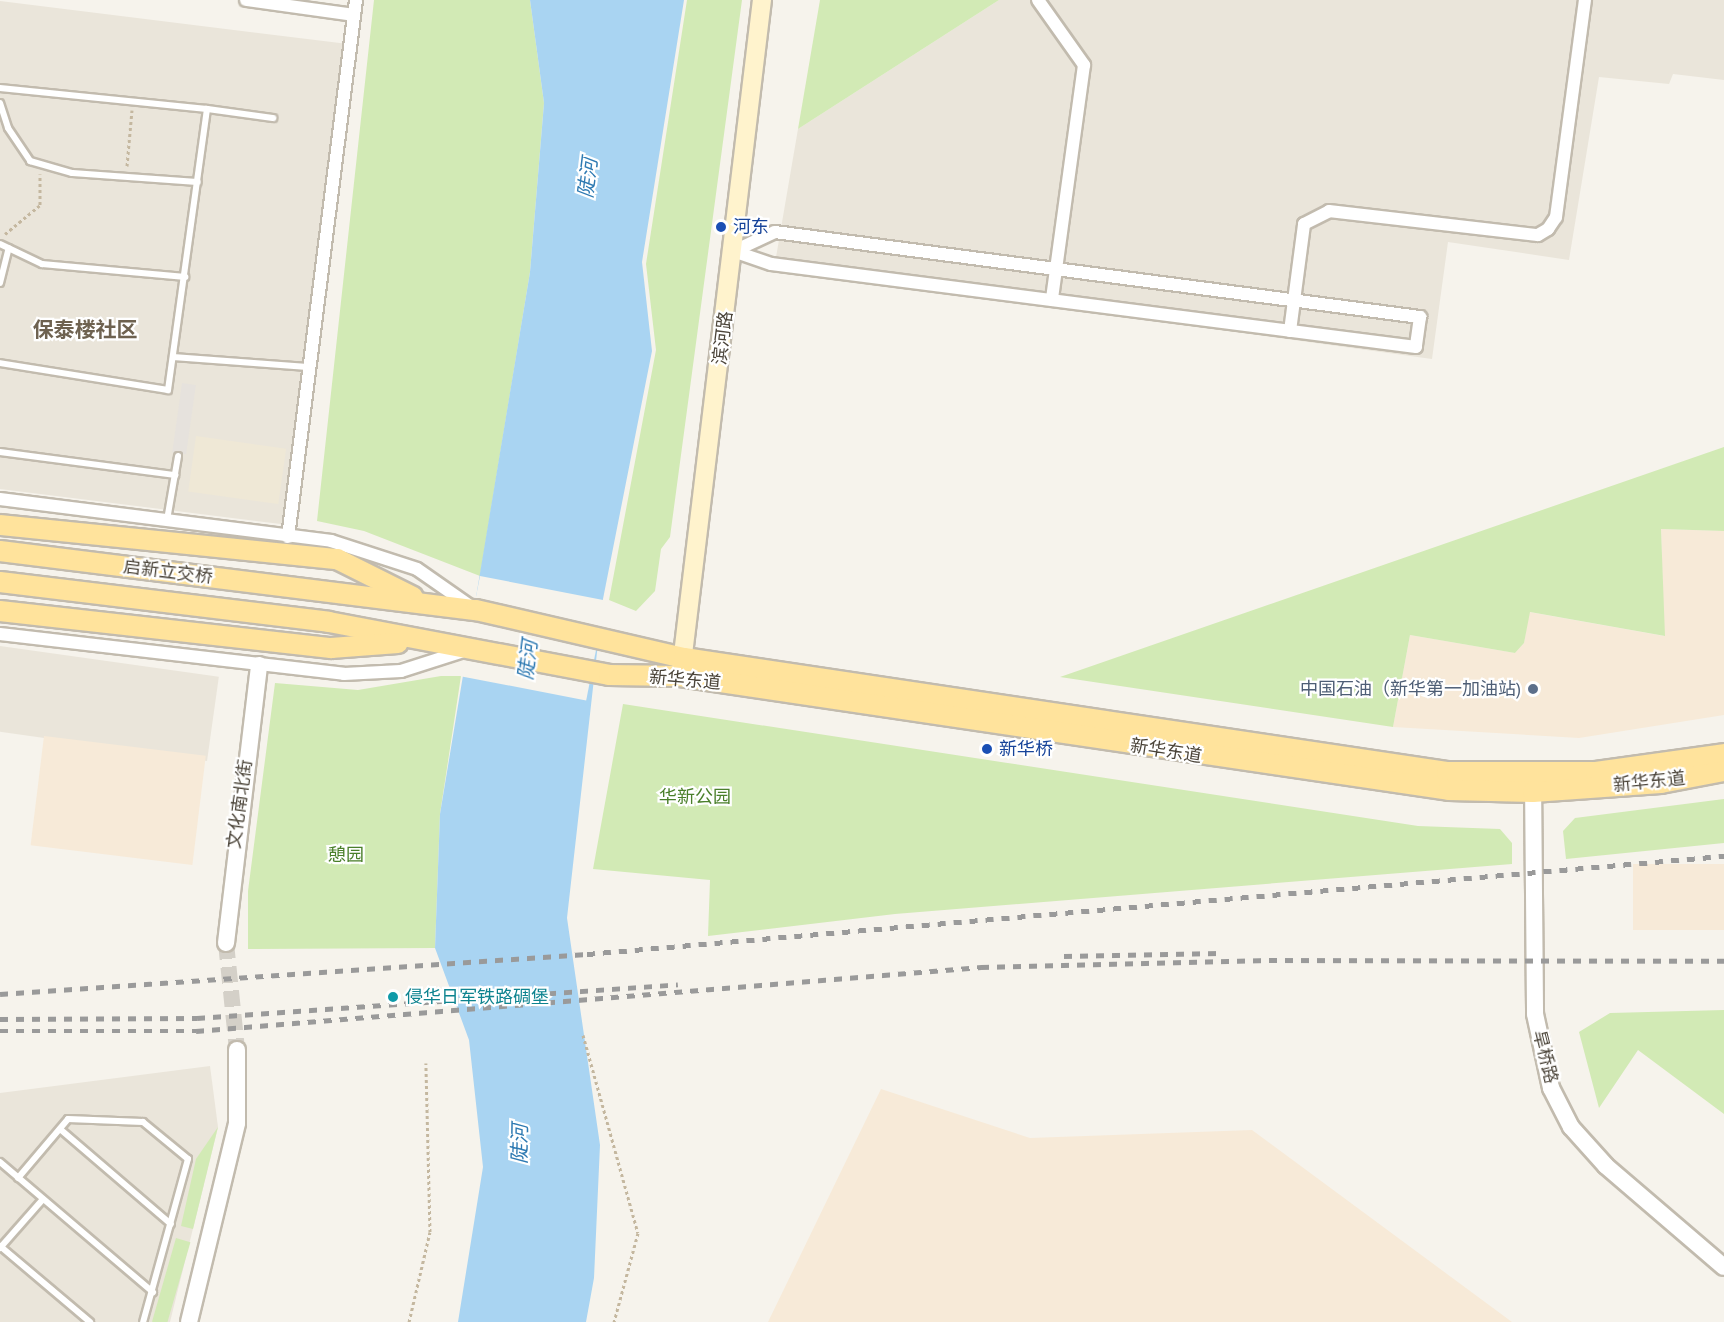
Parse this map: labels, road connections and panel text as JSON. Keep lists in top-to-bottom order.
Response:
{
  "streets": {
    "main road": ["滨河路", "启新立交桥", "新华东道"],
    "street": ["文化南北街", "旱桥路"]
  },
  "crossings": [
    ["滨河路", "新华东道"],
    ["新华东道", "旱桥路"]
  ],
  "districts": ["保泰楼社区"],
  "water": ["陡河"],
  "parks": ["华新公园", "憩园"],
  "places": [
    "河东",
    "中国石油（新华第一加油站)",
    "新华桥",
    "侵华日军铁路碉堡"
  ]
}
